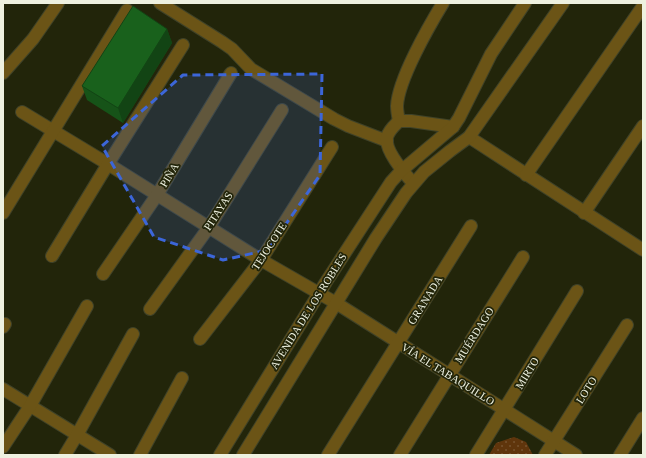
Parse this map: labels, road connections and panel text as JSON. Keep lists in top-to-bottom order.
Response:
{
  "streets": {
    "street": [
      "PIÑA",
      "PITAYAS",
      "TEJOCOTE",
      "GRANADA",
      "AVENIDA DE LOS ROBLES",
      "MUÉRDAGO",
      "MIRTO",
      "VÍA EL TABAQUILLO",
      "LOTO"
    ]
  },
  "crossings": [
    ["PIÑA", "VÍA EL TABAQUILLO"],
    ["PITAYAS", "VÍA EL TABAQUILLO"],
    ["TEJOCOTE", "VÍA EL TABAQUILLO"],
    ["GRANADA", "VÍA EL TABAQUILLO"],
    ["AVENIDA DE LOS ROBLES", "VÍA EL TABAQUILLO"],
    ["MUÉRDAGO", "VÍA EL TABAQUILLO"],
    ["MIRTO", "VÍA EL TABAQUILLO"],
    ["VÍA EL TABAQUILLO", "LOTO"]
  ]
}
